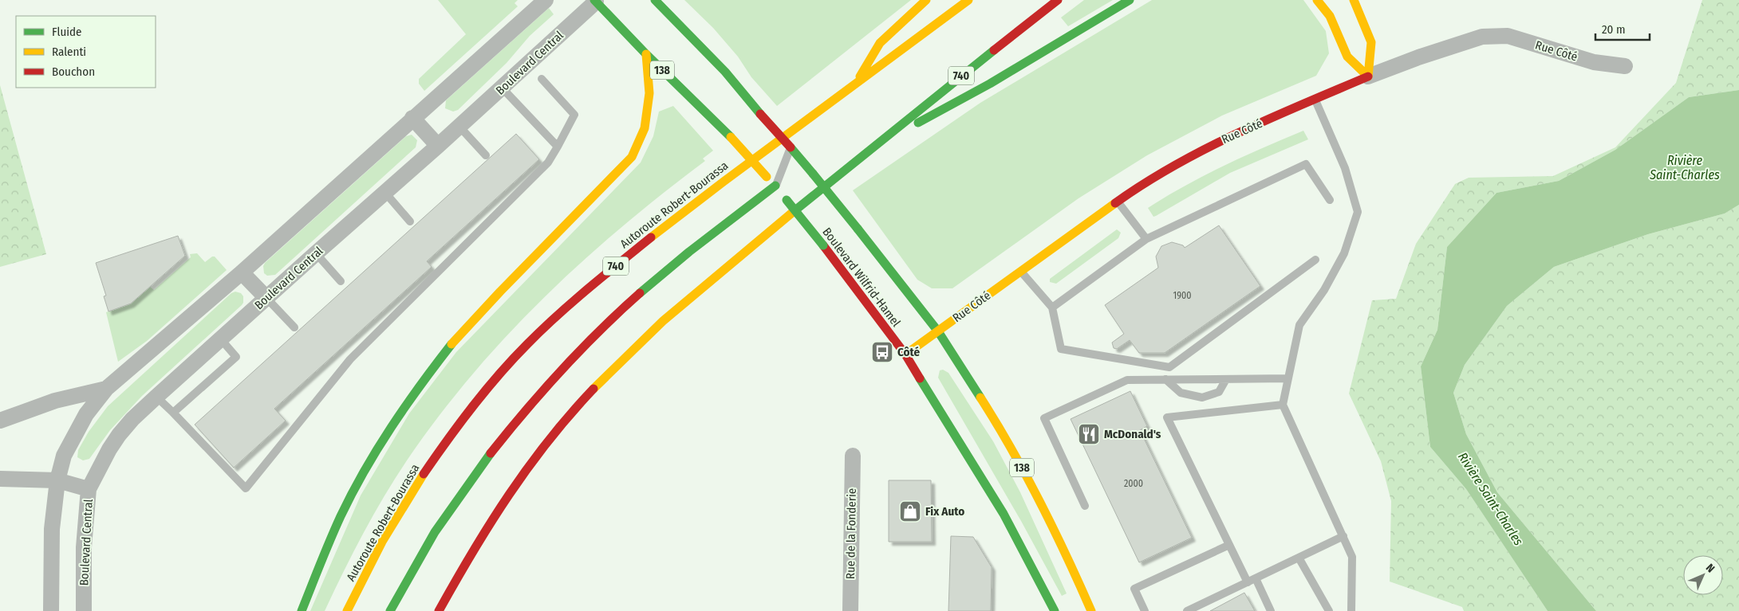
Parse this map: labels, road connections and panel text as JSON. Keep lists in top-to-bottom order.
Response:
{
  "streets": {
    "main road": [
      "Rue Côté",
      "138",
      "740",
      "Autoroute Robert-Bourassa",
      "Boulevard Wilfrid-Hamel"
    ],
    "street": ["Boulevard Central", "Rue de la Fonderie"]
  },
  "crossings": [
    ["Rue Côté", "138"],
    ["Rue Côté", "Boulevard Wilfrid-Hamel"],
    ["Boulevard Central", "Boulevard Wilfrid-Hamel"]
  ],
  "water": ["Rivière Saint-Charles"],
  "places": {
    "bus stop": ["Côté"],
    "restaurant": ["McDonald's"],
    "shop": ["Fix Auto"]
  },
  "house_numbers": ["1900", "2000"],
  "legend": ["Fluide", "Ralenti", "Bouchon"],
  "scale_bar": "20 m",
  "north": "top right"
}
